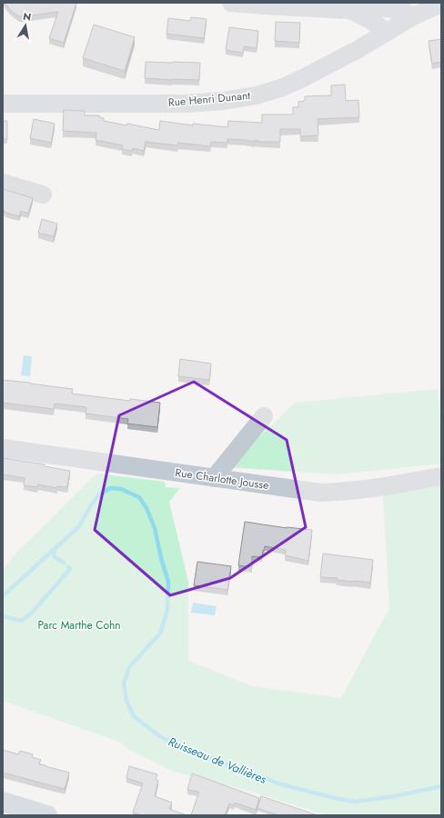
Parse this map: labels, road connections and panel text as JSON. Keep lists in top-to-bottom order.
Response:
{
  "streets": {
    "street": ["Rue Henri Dunant", "Rue Charlotte Jousse"]
  },
  "water": ["Ruisseau de Vallières"],
  "parks": ["Parc Marthe Cohn"],
  "north": "top"
}
